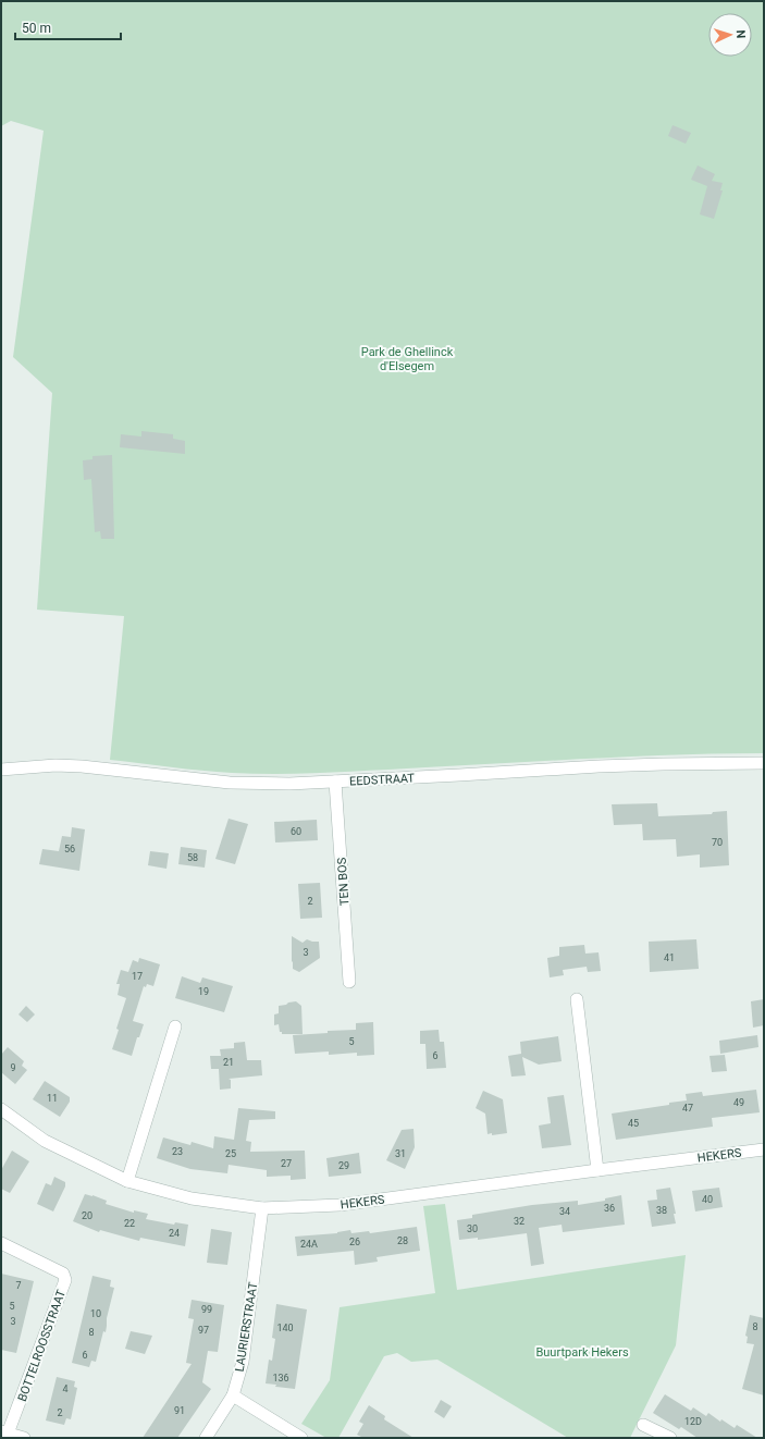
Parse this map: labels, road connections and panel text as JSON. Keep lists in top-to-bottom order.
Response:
{
  "streets": {
    "street": [
      "EEDSTRAAT",
      "TEN BOS",
      "HEKERS",
      "LAURIERSTRAAT",
      "BOTTELROOSSTRAAT"
    ]
  },
  "crossings": [
    ["EEDSTRAAT", "TEN BOS"],
    ["HEKERS", "LAURIERSTRAAT"]
  ],
  "parks": ["Park de Ghellinck d'Elsegem", "Buurtpark Hekers"],
  "house_numbers": [
    "60",
    "70",
    "56",
    "58",
    "2",
    "3",
    "41",
    "17",
    "19",
    "5",
    "6",
    "21",
    "9",
    "11",
    "49",
    "47",
    "45",
    "23",
    "25",
    "31",
    "27",
    "29",
    "40",
    "36",
    "38",
    "34",
    "20",
    "32",
    "22",
    "30",
    "24",
    "28",
    "26",
    "24A",
    "7",
    "5",
    "99",
    "10",
    "3",
    "8",
    "140",
    "97",
    "8",
    "6",
    "136",
    "4",
    "91",
    "2",
    "12D"
  ],
  "scale_bar": "50 m",
  "north": "right"
}
